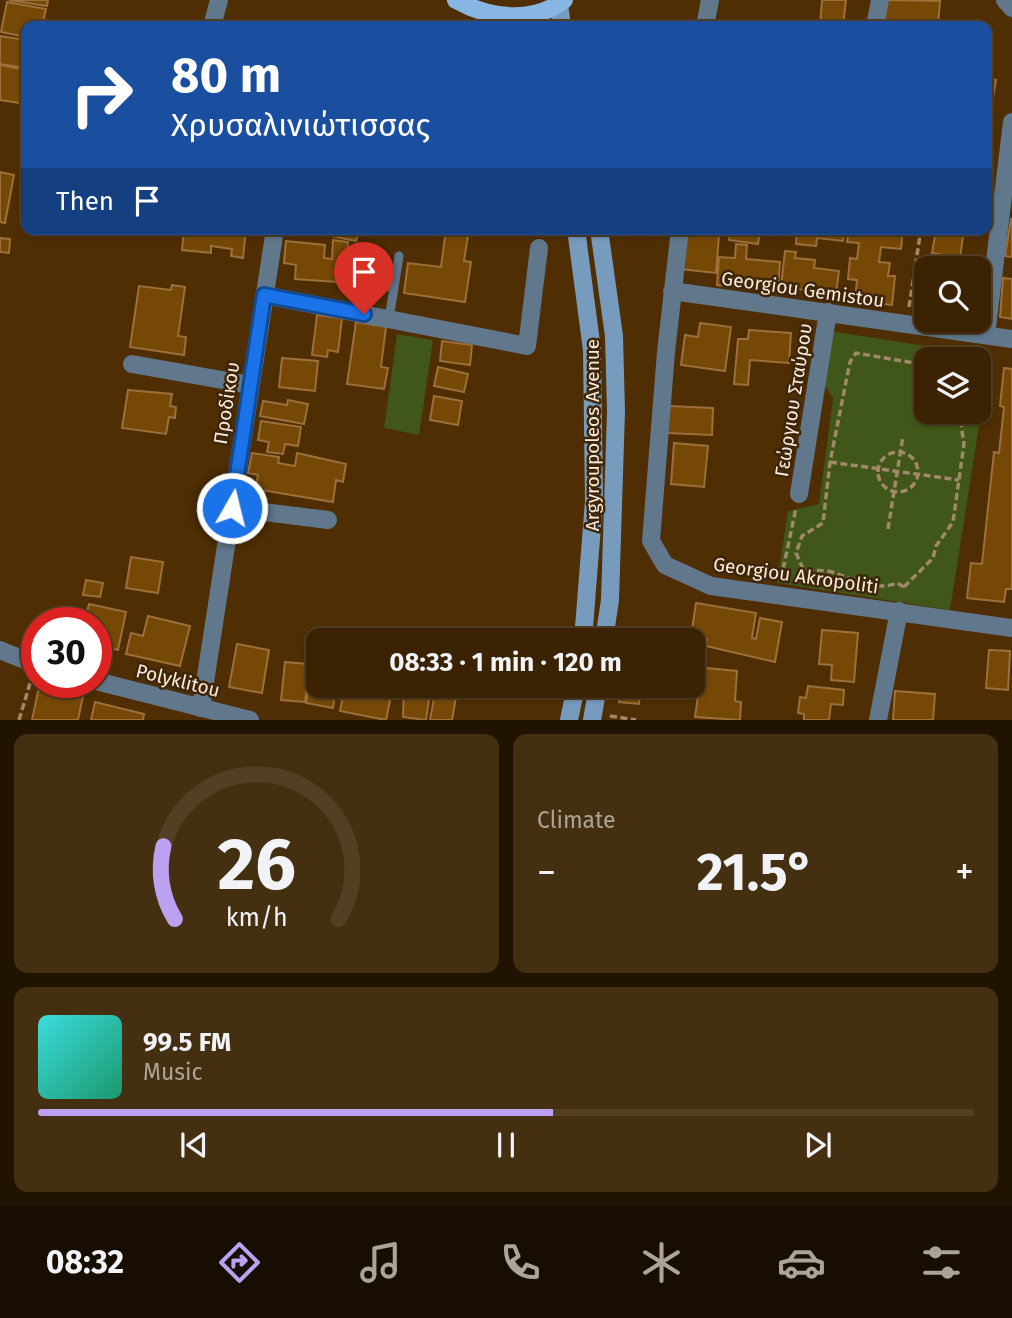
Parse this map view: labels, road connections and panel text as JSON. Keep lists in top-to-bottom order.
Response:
{
  "streets": {
    "main road": ["Argyroupoleos Avenue"],
    "street": [
      "Georgiou Gemistou",
      "Γεώργιου Σταύρου",
      "Προδίκου",
      "Georgiou Akropoliti",
      "Polyklitou"
    ]
  },
  "crossings": [
    ["Georgiou Gemistou", "Γεώργιου Σταύρου"],
    ["Georgiou Gemistou", "Georgiou Akropoliti"],
    ["Προδίκου", "Polyklitou"]
  ],
  "page": {
    "turn": ["80 m", "Χρυσαλινιώτισσας"],
    "then": "Then",
    "limit": "30",
    "trip": "08:33 · 1 min · 120 m",
    "tile": "Climate",
    "heat": ["−", "21.5°", "+"],
    "song": ["99.5 FM", "Music"],
    "tabs": "08:32",
    "gauge": ["26", "km/h"]
  }
}
